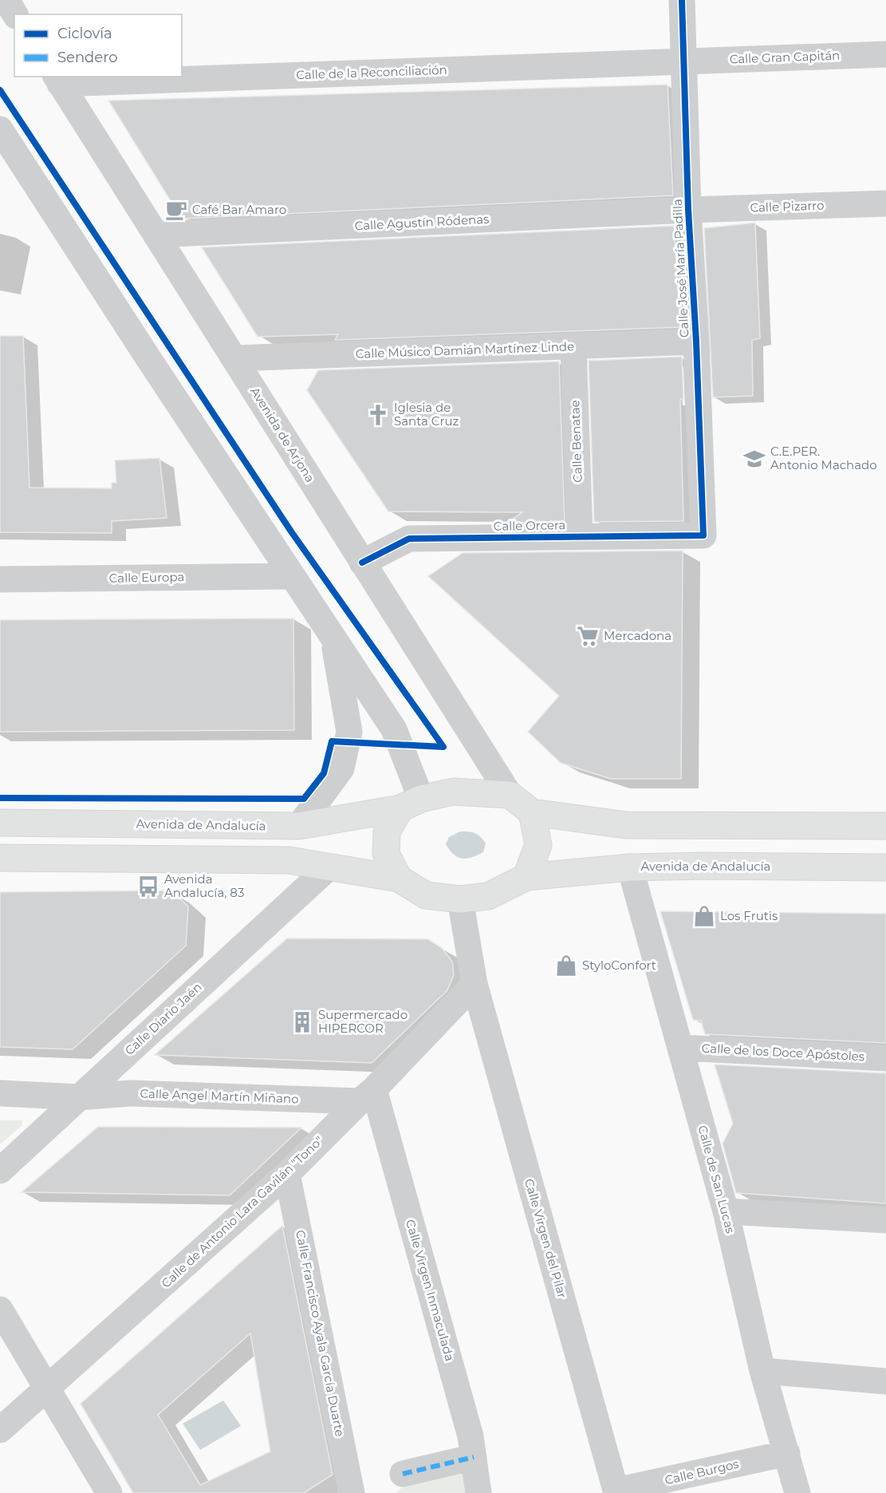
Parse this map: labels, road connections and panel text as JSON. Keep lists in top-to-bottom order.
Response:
{
  "streets": {
    "main road": ["Avenida de Andalucía"],
    "street": [
      "Calle Gran Capitán",
      "Calle de la Reconciliación",
      "Calle Pizarro",
      "Calle Agustín Ródenas",
      "Calle José María Padilla",
      "Calle Músico Damián Martínez Linde",
      "Avenida de Arjona",
      "Calle Benatae",
      "Calle Orcera",
      "Calle Europa",
      "Calle Diario Jaén",
      "Calle de los Doce Apóstoles",
      "Calle Angel Martín Miñano",
      "Calle de San Lucas",
      "Calle de Antonio Lara Gavilán \"Tono\"",
      "Calle Virgen del Pilar",
      "Calle Virgen Inmaculada",
      "Calle Francisco Ayala García Duarte",
      "Calle Burgos"
    ]
  },
  "crossings": [
    ["Calle Gran Capitán", "Calle de la Reconciliación"],
    ["Calle Gran Capitán", "Calle José María Padilla"],
    ["Calle de la Reconciliación", "Calle José María Padilla"],
    ["Calle de la Reconciliación", "Avenida de Arjona"],
    ["Calle Pizarro", "Calle Agustín Ródenas"],
    ["Calle Pizarro", "Calle José María Padilla"],
    ["Calle Agustín Ródenas", "Calle José María Padilla"],
    ["Calle Agustín Ródenas", "Avenida de Arjona"],
    ["Calle José María Padilla", "Calle Músico Damián Martínez Linde"],
    ["Calle José María Padilla", "Calle Orcera"],
    ["Calle Músico Damián Martínez Linde", "Avenida de Arjona"],
    ["Calle Músico Damián Martínez Linde", "Calle Benatae"],
    ["Avenida de Arjona", "Calle Orcera"],
    ["Avenida de Arjona", "Avenida de Andalucía"],
    ["Avenida de Arjona", "Calle Virgen del Pilar"],
    ["Calle Benatae", "Calle Orcera"],
    ["Avenida de Andalucía", "Calle de San Lucas"],
    ["Avenida de Andalucía", "Calle Virgen del Pilar"],
    ["Calle Diario Jaén", "Calle Angel Martín Miñano"],
    ["Calle de los Doce Apóstoles", "Calle de San Lucas"],
    ["Calle Angel Martín Miñano", "Calle de Antonio Lara Gavilán \"Tono\""],
    ["Calle Angel Martín Miñano", "Calle Virgen Inmaculada"],
    ["Calle de San Lucas", "Calle Burgos"],
    ["Calle de Antonio Lara Gavilán \"Tono\"", "Calle Virgen del Pilar"],
    ["Calle de Antonio Lara Gavilán \"Tono\"", "Calle Virgen Inmaculada"],
    ["Calle de Antonio Lara Gavilán \"Tono\"", "Calle Francisco Ayala García Duarte"],
    ["Calle Virgen del Pilar", "Calle Burgos"]
  ],
  "places": {
    "cafe": ["Café Bar Amaro"],
    "church": ["Iglesia de Santa Cruz"],
    "school or university": ["C.E.PER. Antonio Machado"],
    "supermarket": ["Mercadona"],
    "bus stop": ["Avenida Andalucía, 83"],
    "shop": ["Los Frutis", "StyloConfort"],
    "building": ["Supermercado HIPERCOR"]
  },
  "legend": ["Ciclovía", "Sendero"]
}
